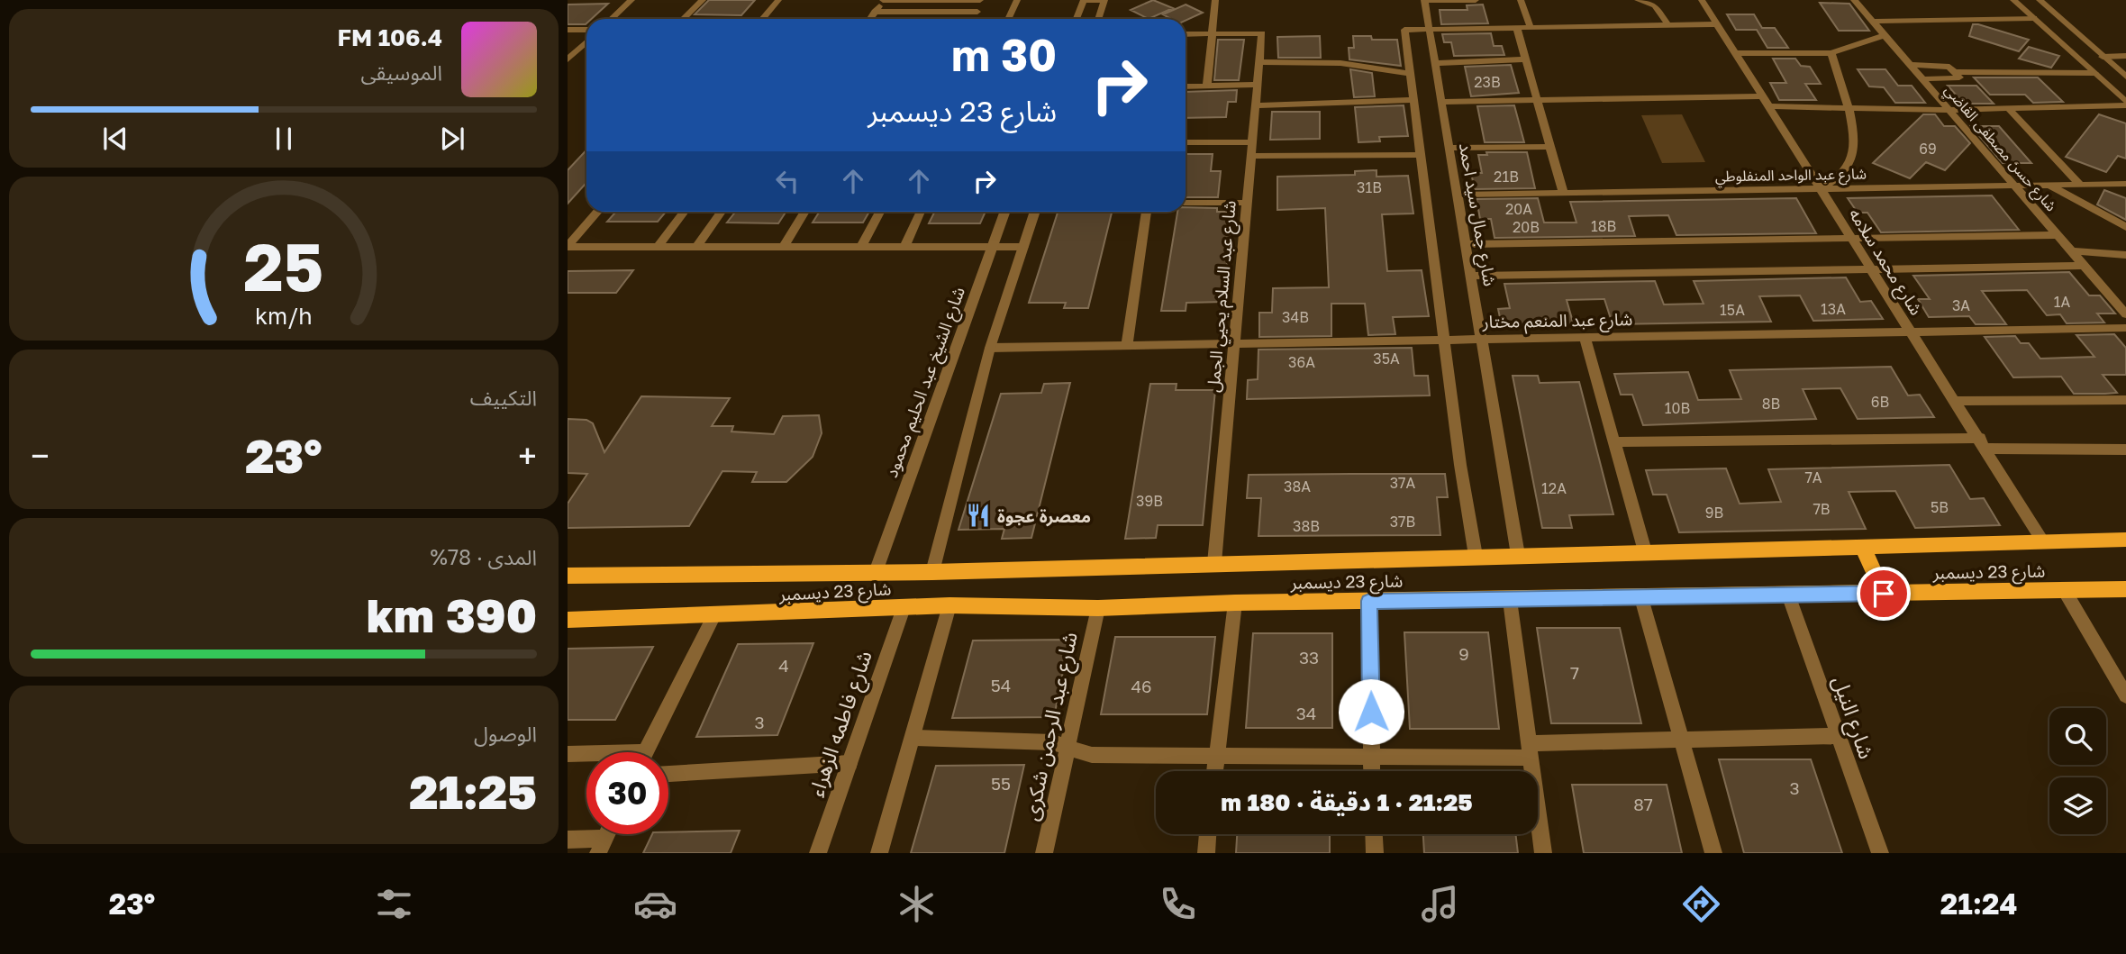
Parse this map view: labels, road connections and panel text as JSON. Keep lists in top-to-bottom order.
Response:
{
  "streets": {
    "main road": ["شارع 23 ديسمبر"],
    "street": [
      "شارع حسن مصطفى القاضي",
      "شارع عبد الواحد المنفلوطي",
      "شارع جمال سيد احمد",
      "شارع محمد سلامه",
      "شارع عبد السلام يحيي الجمل",
      "شارع عبد المنعم مختار",
      "شارع الشيخ عبد الحليم محمود",
      "شارع النيل",
      "شارع فاطمه الزهراء",
      "شارع عبد الرحمن شكرى"
    ]
  },
  "crossings": [
    ["شارع حسن مصطفى القاضي", "شارع عبد الواحد المنفلوطي"],
    ["شارع عبد الواحد المنفلوطي", "شارع جمال سيد احمد"],
    ["شارع عبد الواحد المنفلوطي", "شارع محمد سلامه"],
    ["شارع جمال سيد احمد", "شارع عبد المنعم مختار"],
    ["شارع جمال سيد احمد", "شارع 23 ديسمبر"],
    ["شارع محمد سلامه", "شارع عبد المنعم مختار"],
    ["شارع محمد سلامه", "شارع 23 ديسمبر"],
    ["شارع عبد السلام يحيي الجمل", "شارع عبد المنعم مختار"],
    ["شارع عبد السلام يحيي الجمل", "شارع 23 ديسمبر"],
    ["شارع الشيخ عبد الحليم محمود", "شارع 23 ديسمبر"],
    ["شارع 23 ديسمبر", "شارع النيل"],
    ["شارع 23 ديسمبر", "شارع فاطمه الزهراء"],
    ["شارع 23 ديسمبر", "شارع عبد الرحمن شكرى"]
  ],
  "places": {
    "restaurant": ["معصرة عجوة"]
  },
  "house_numbers": [
    "23B",
    "69",
    "21B",
    "31B",
    "20A",
    "18B",
    "20B",
    "1A",
    "3A",
    "13A",
    "15A",
    "34B",
    "35A",
    "36A",
    "6B",
    "8B",
    "10B",
    "7A",
    "37A",
    "38A",
    "12A",
    "39B",
    "5B",
    "7B",
    "9B",
    "37B",
    "38B",
    "9",
    "33",
    "4",
    "7",
    "54",
    "46",
    "34",
    "3",
    "55",
    "3",
    "87"
  ],
  "page": {
    "turn": ["30 m", "شارع 23 ديسمبر"],
    "song": ["106.4 FM", "الموسيقى"],
    "tile": [
      "التكييف",
      ["المدى · 78%", "390 km"],
      ["الوصول", "21:25"]
    ],
    "heat": ["−", "23°", "+"],
    "limit": "30",
    "trip": "21:25 · 1 دقيقة · 180 m",
    "tabs": ["21:24", "23°"],
    "gauge": ["25", "km/h"]
  }
}
